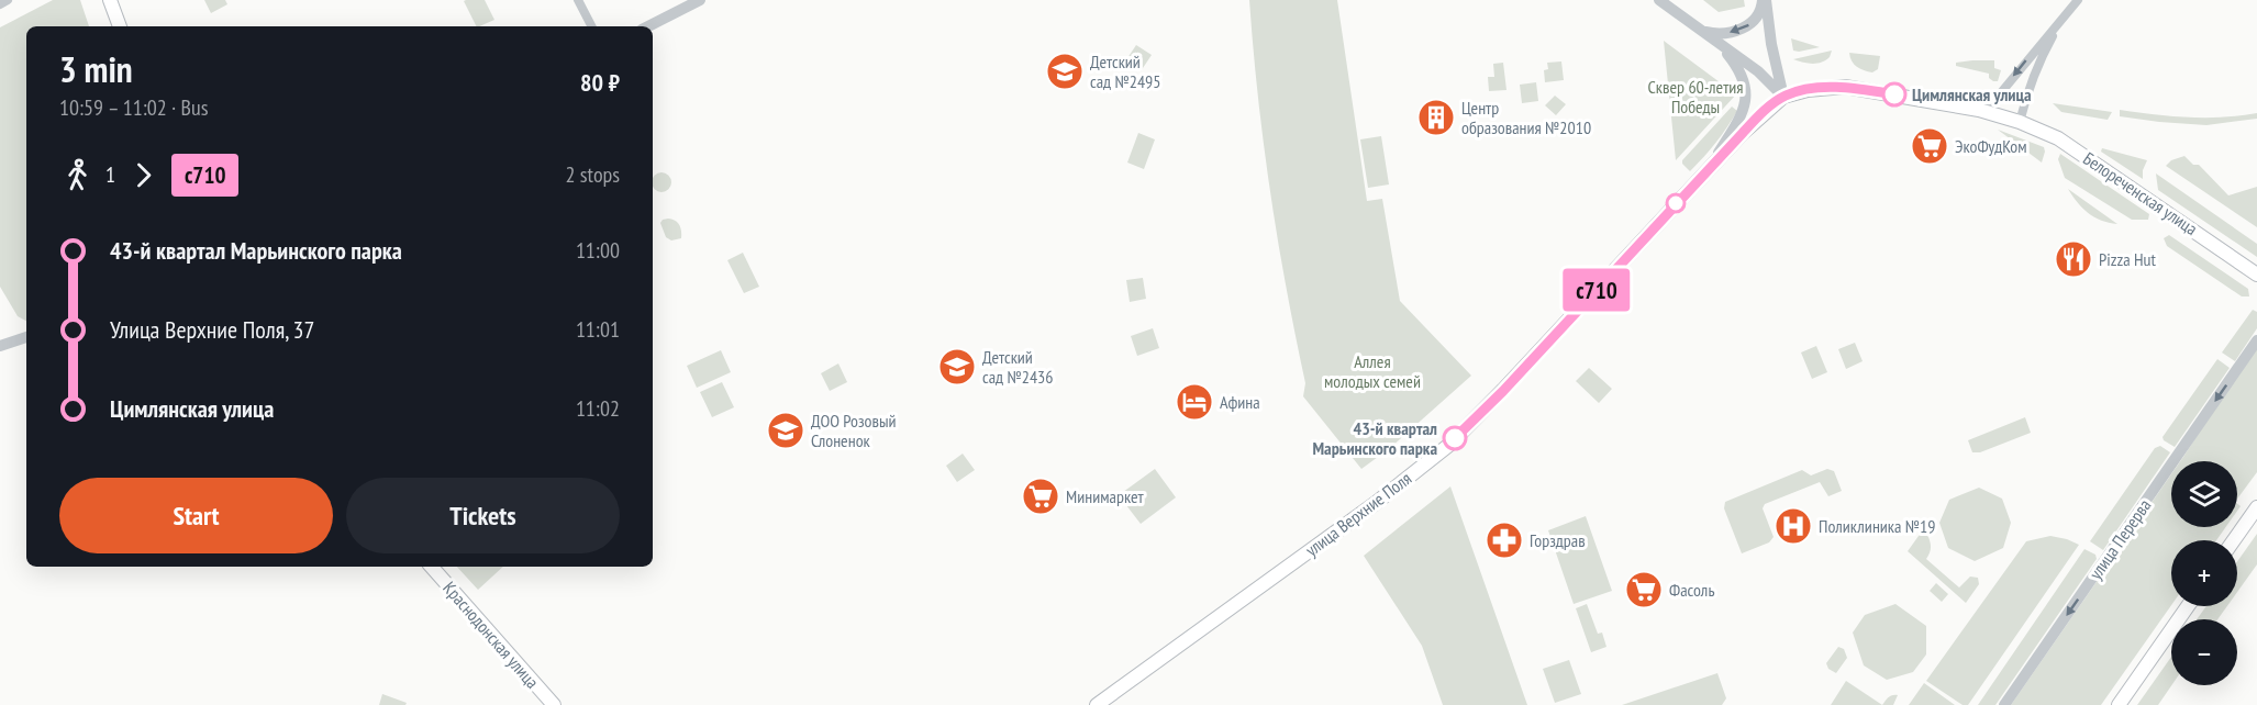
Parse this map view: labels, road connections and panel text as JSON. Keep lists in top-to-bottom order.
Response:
{
  "streets": {
    "main road": ["Белореченская улица", "улица Верхние Поля", "Краснодонская улица"],
    "street": ["улица Перерва"]
  },
  "crossings": [
    ["Белореченская улица", "улица Верхние Поля"]
  ],
  "one_way": ["улица Перерва"],
  "parks": ["Сквер 60-летия Победы", "Аллея молодых семей"],
  "places": {
    "school or university": ["Детский сад №2495", "Детский сад №2436", "ДОО Розовый Слоненок"],
    "other": ["Цимлянская улица", "43-й квартал Марьинского парка"],
    "building": ["Центр образования №2010"],
    "supermarket": ["ЭкоФудКом", "Минимаркет", "Фасоль"],
    "restaurant": ["Pizza Hut"],
    "hotel": ["Афина"],
    "hospital": ["Поликлиника №19"],
    "pharmacy": ["Горздрав"]
  },
  "lines": ["bus line с710"],
  "page": {
    "on_map": "с710",
    "heading": ["3 min", "10:59 – 11:02 · Bus", "80 ₽"],
    "legs": ["1", "с710", "2 stops"],
    "list": [
      {
        "name": "43-й квартал Марьинского парка",
        "value": "11:00"
      },
      {
        "name": "Улица Верхние Поля, 37",
        "value": "11:01"
      },
      {
        "name": "Цимлянская улица",
        "value": "11:02"
      }
    ],
    "map_buttons": ["+", "−"],
    "buttons": ["Start", "Tickets"]
  }
}
